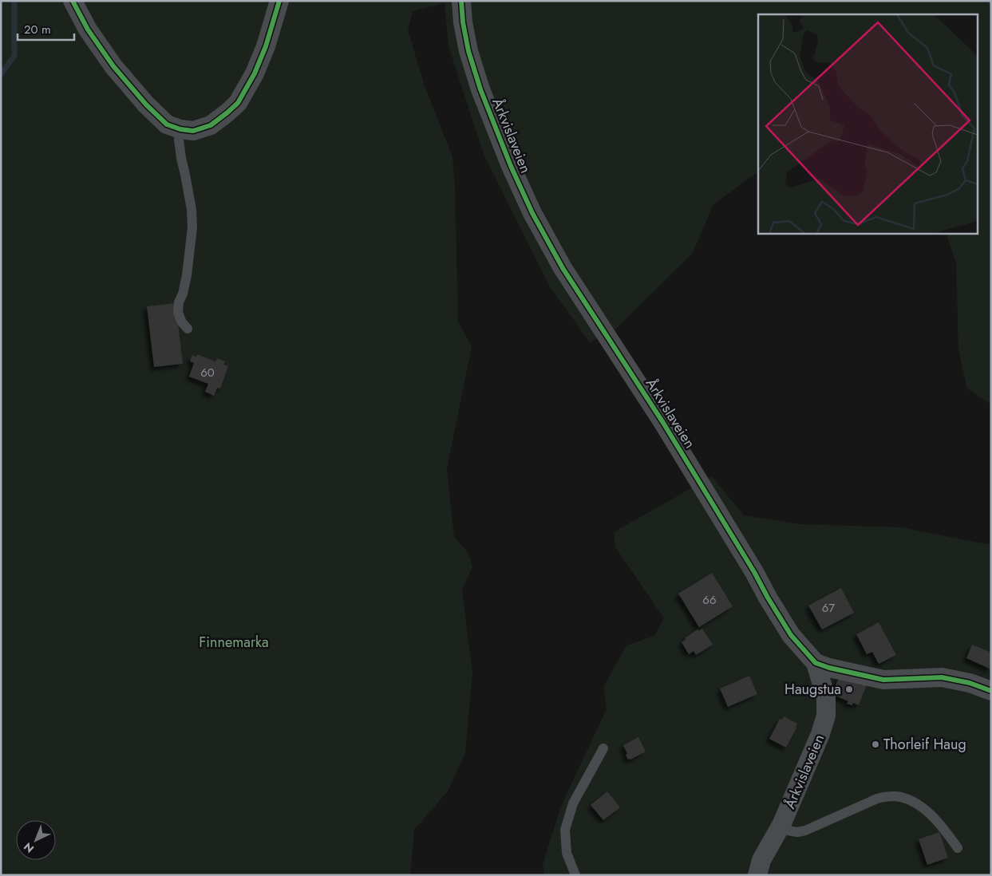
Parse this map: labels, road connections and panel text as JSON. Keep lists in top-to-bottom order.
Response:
{
  "streets": {
    "street": ["Årkvislaveien"]
  },
  "parks": ["Finnemarka"],
  "places": ["Haugstua", "Thorleif Haug"],
  "house_numbers": ["60", "66", "67"],
  "scale_bar": "20 m",
  "north": "bottom left"
}
